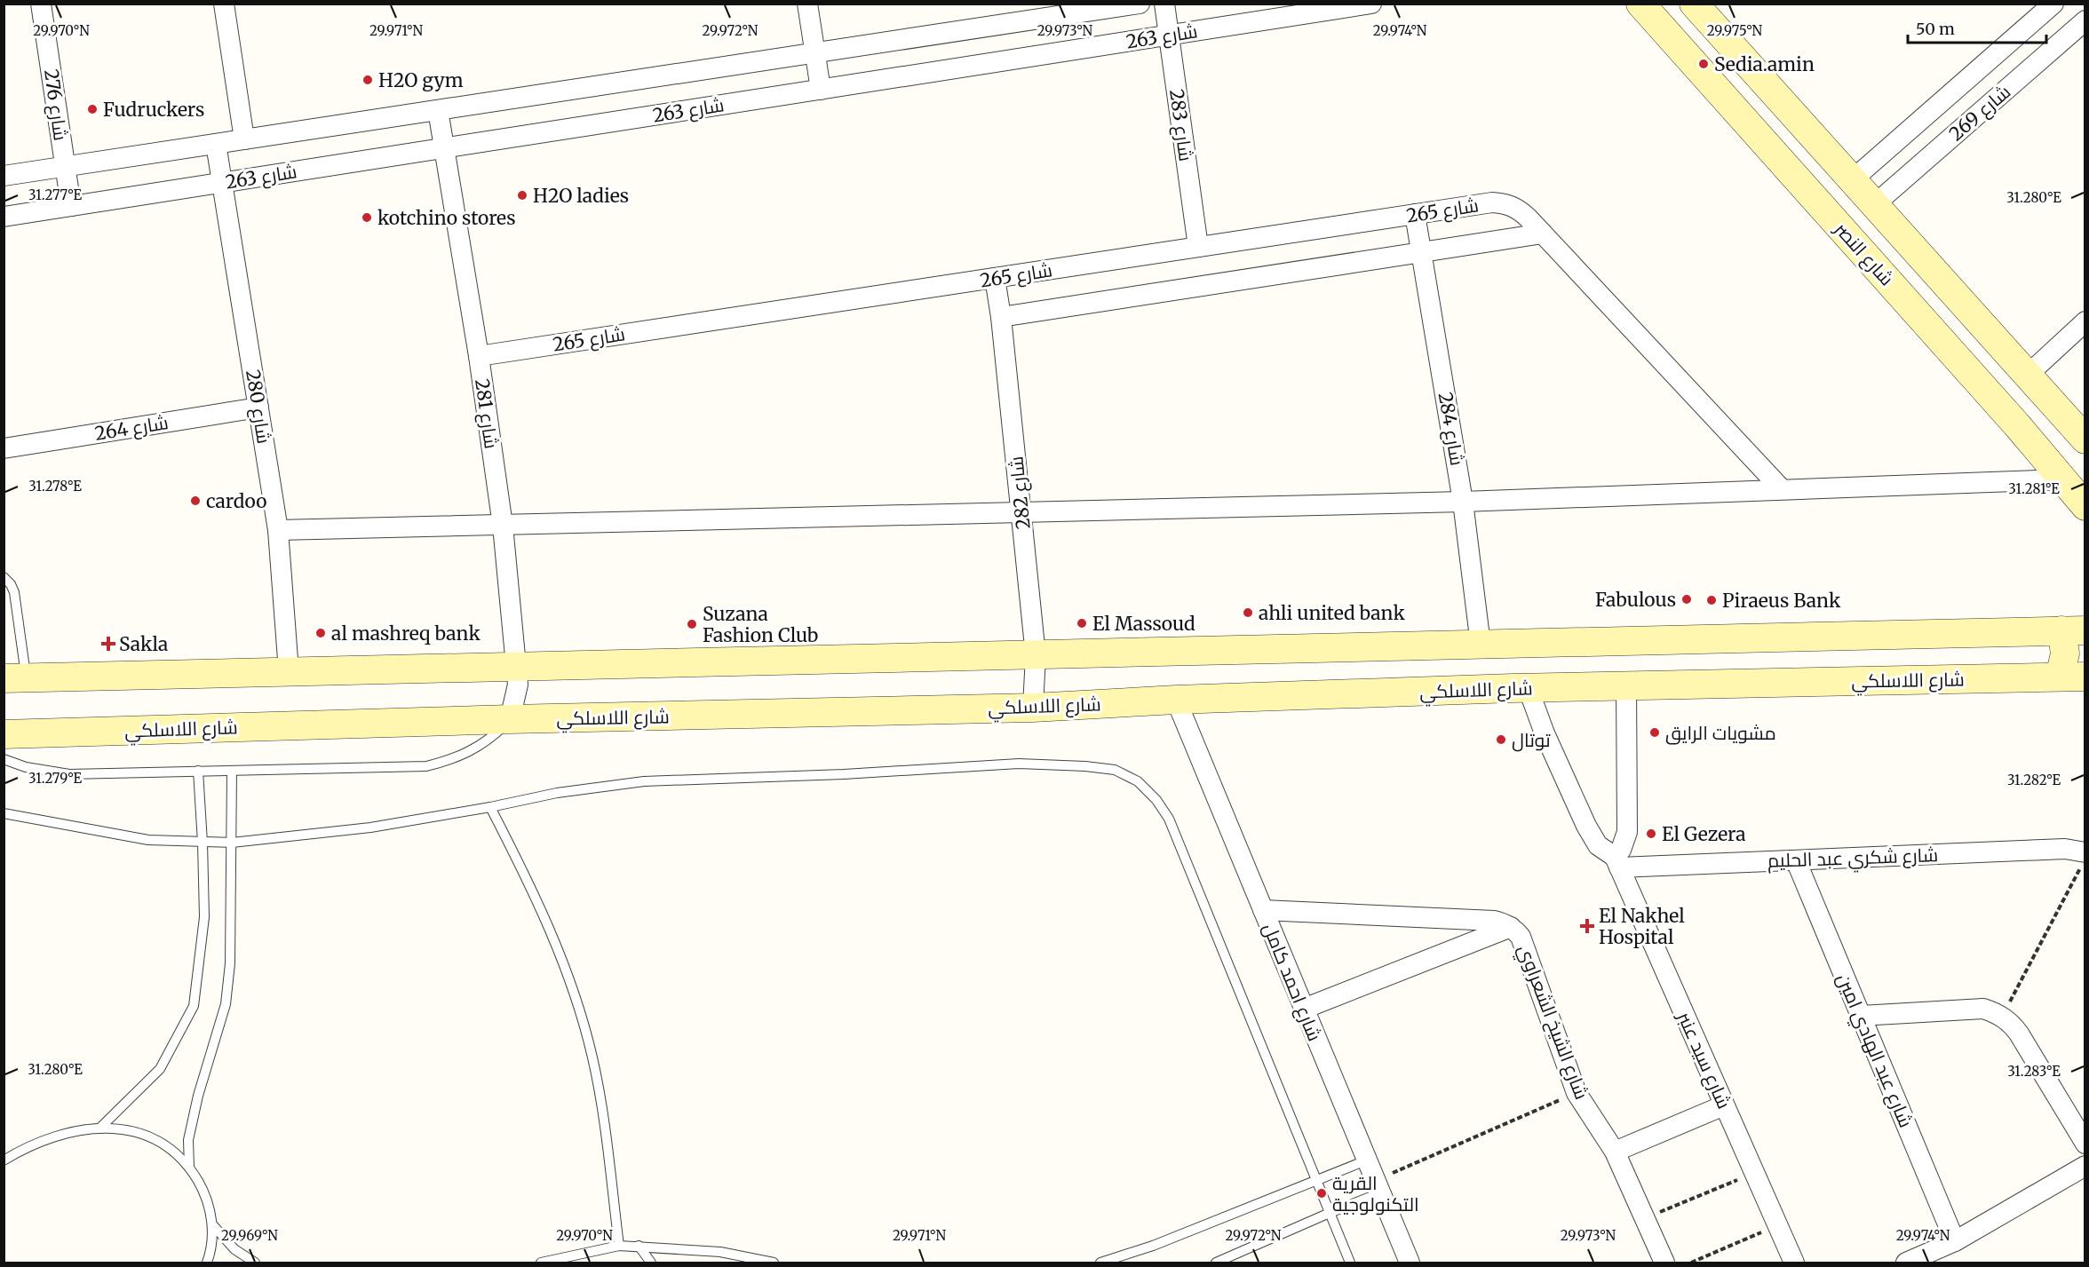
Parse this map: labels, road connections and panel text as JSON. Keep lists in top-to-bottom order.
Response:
{
  "streets": {
    "main road": ["شارع النصر", "شارع اللاسلكي"],
    "street": [
      "شارع 263",
      "شارع 276",
      "شارع 269",
      "شارع 283",
      "شارع 265",
      "شارع 280",
      "شارع 281",
      "شارع 264",
      "شارع 284",
      "شارع 282",
      "شارع شكري عبد الحليم",
      "شارع احمد كامل",
      "شارع الشيخ الشعراوي",
      "شارع عبد الهادي امين",
      "شارع سيد عنبر"
    ]
  },
  "crossings": [
    ["شارع 263", "شارع 276"],
    ["شارع 263", "شارع 283"],
    ["شارع 263", "شارع 280"],
    ["شارع 263", "شارع 281"],
    ["شارع 283", "شارع 265"],
    ["شارع 265", "شارع 281"],
    ["شارع 265", "شارع 284"],
    ["شارع 265", "شارع 282"],
    ["شارع 280", "شارع 264"],
    ["شارع 281", "شارع اللاسلكي"],
    ["شارع 282", "شارع اللاسلكي"],
    ["شارع اللاسلكي", "شارع احمد كامل"],
    ["شارع اللاسلكي", "شارع سيد عنبر"],
    ["شارع شكري عبد الحليم", "شارع عبد الهادي امين"],
    ["شارع شكري عبد الحليم", "شارع سيد عنبر"],
    ["شارع احمد كامل", "شارع الشيخ الشعراوي"]
  ],
  "places": {
    "other": [
      "Sedia.amin",
      "H2O gym",
      "Fudruckers",
      "H2O ladies",
      "kotchino stores",
      "cardoo",
      "Fabulous",
      "Piraeus Bank",
      "ahli united bank",
      "El Massoud",
      "Suzana Fashion Club",
      "al mashreq bank",
      "مشويات الرايق",
      "توتال",
      "El Gezera",
      "القرية التكنولوجية"
    ],
    "health": ["Sakla", "El Nakhel Hospital"]
  },
  "scale_bar": "50 m",
  "coordinates": [
    "29.970°N",
    "29.971°N",
    "29.972°N",
    "29.973°N",
    "29.974°N",
    "29.975°N",
    "31.277°E",
    "31.280°E",
    "31.278°E",
    "31.281°E",
    "31.279°E",
    "31.282°E",
    "31.283°E",
    "29.969°N"
  ]
}
